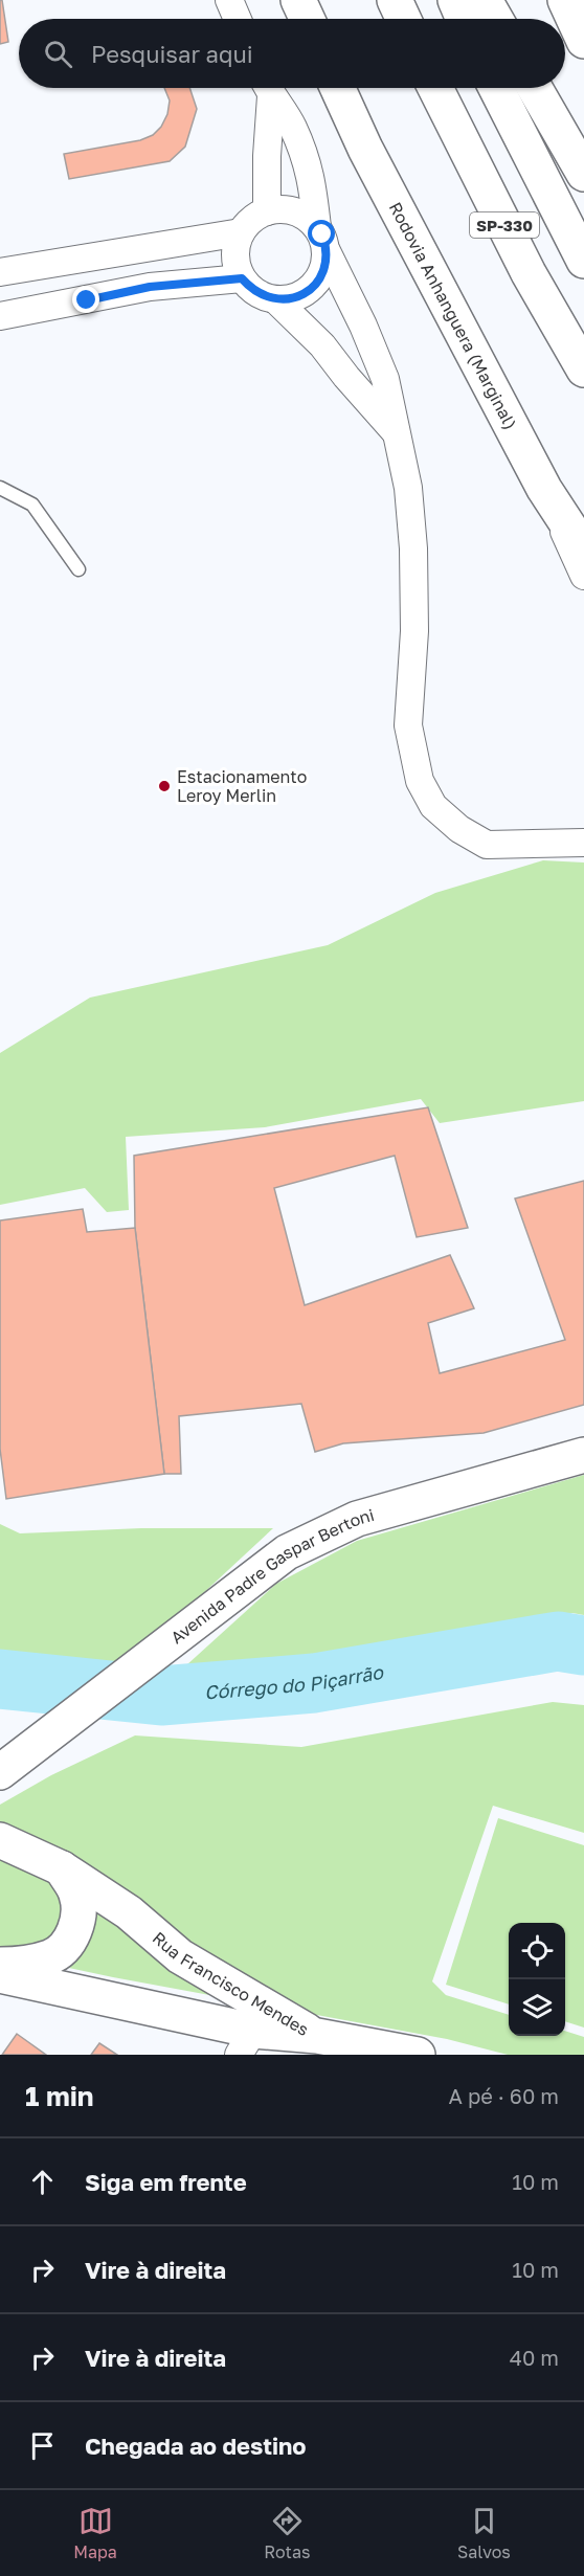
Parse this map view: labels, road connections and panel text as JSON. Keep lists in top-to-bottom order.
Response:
{
  "streets": {
    "main road": [
      "SP-330",
      "Rodovia Anhanguera (Marginal)",
      "Avenida Padre Gaspar Bertoni",
      "Rua Francisco Mendes"
    ]
  },
  "water": ["Córrego do Piçarrão"],
  "places": ["Estacionamento Leroy Merlin"],
  "page": {
    "search": "Pesquisar aqui",
    "heading": ["1 min", "A pé · 60 m"],
    "list": [
      ["Siga em frente", "10 m"],
      ["Vire à direita", "10 m"],
      ["Vire à direita", "40 m"],
      "Chegada ao destino"
    ],
    "nav": ["Mapa", "Rotas", "Salvos"]
  }
}
